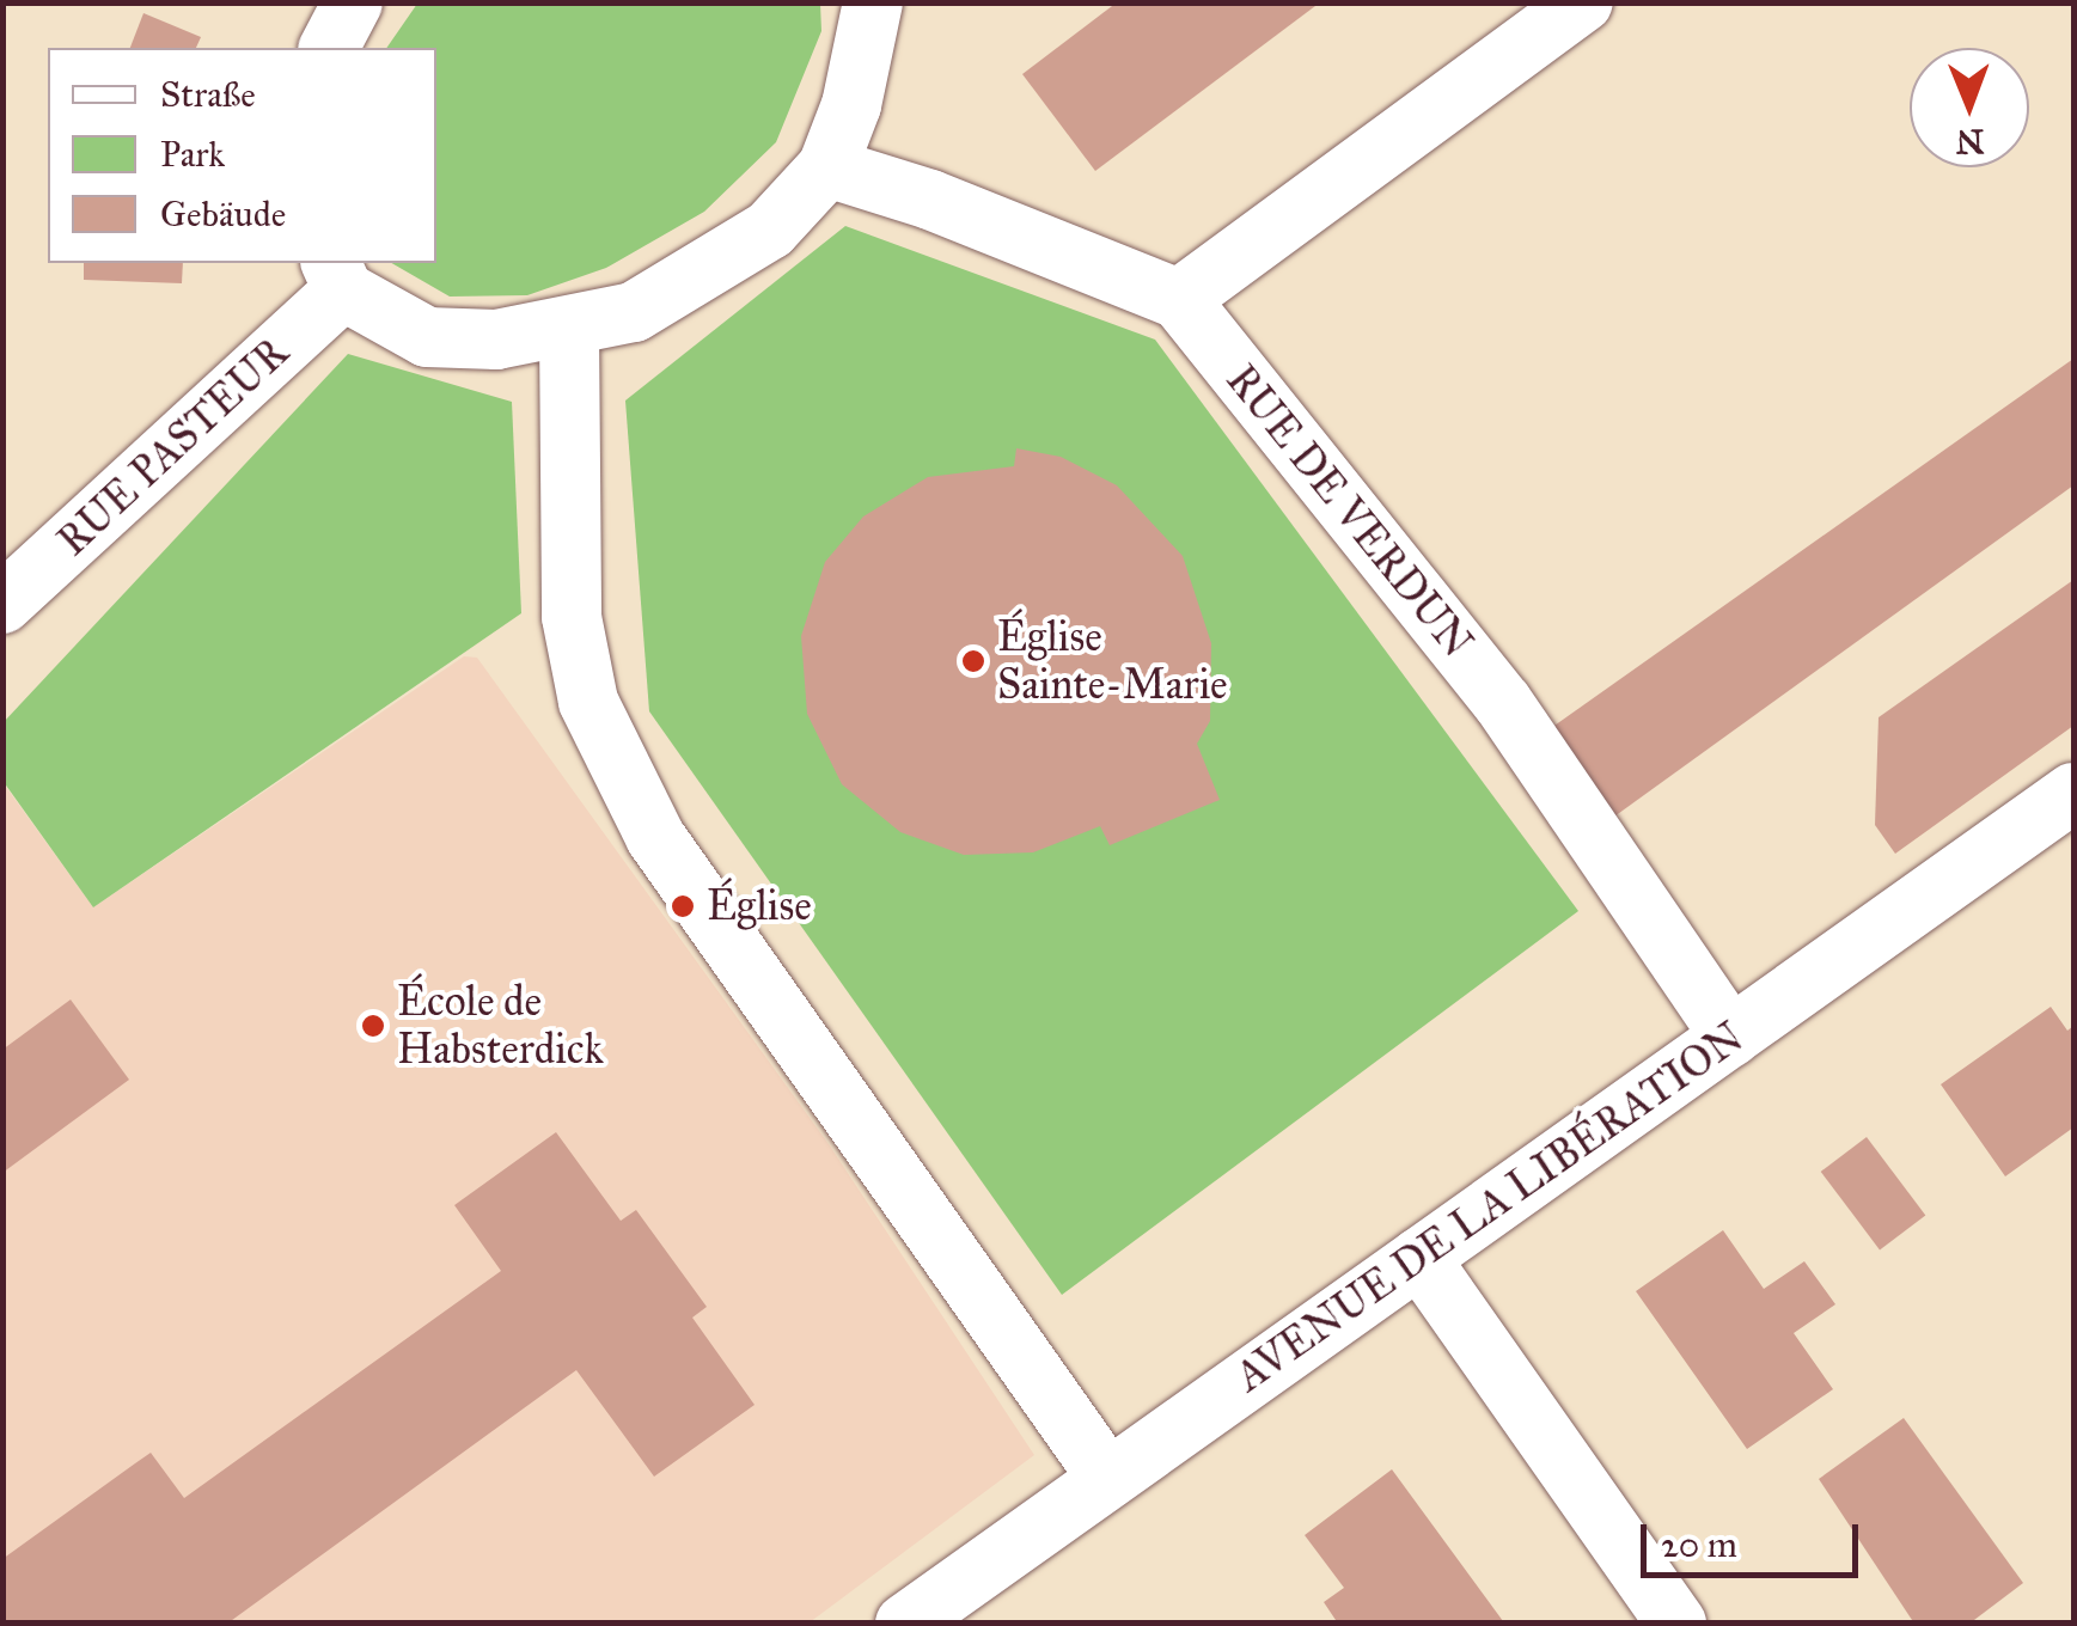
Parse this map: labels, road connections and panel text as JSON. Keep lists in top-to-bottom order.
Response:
{
  "streets": {
    "street": ["RUE PASTEUR", "RUE DE VERDUN", "AVENUE DE LA LIBÉRATION"]
  },
  "crossings": [
    ["RUE PASTEUR", "RUE DE VERDUN"],
    ["RUE DE VERDUN", "AVENUE DE LA LIBÉRATION"]
  ],
  "places": ["Église Sainte-Marie", "Église", "École de Habsterdick"],
  "legend": ["Straße", "Park", "Gebäude"],
  "scale_bar": "20 m",
  "north": "bottom"
}
